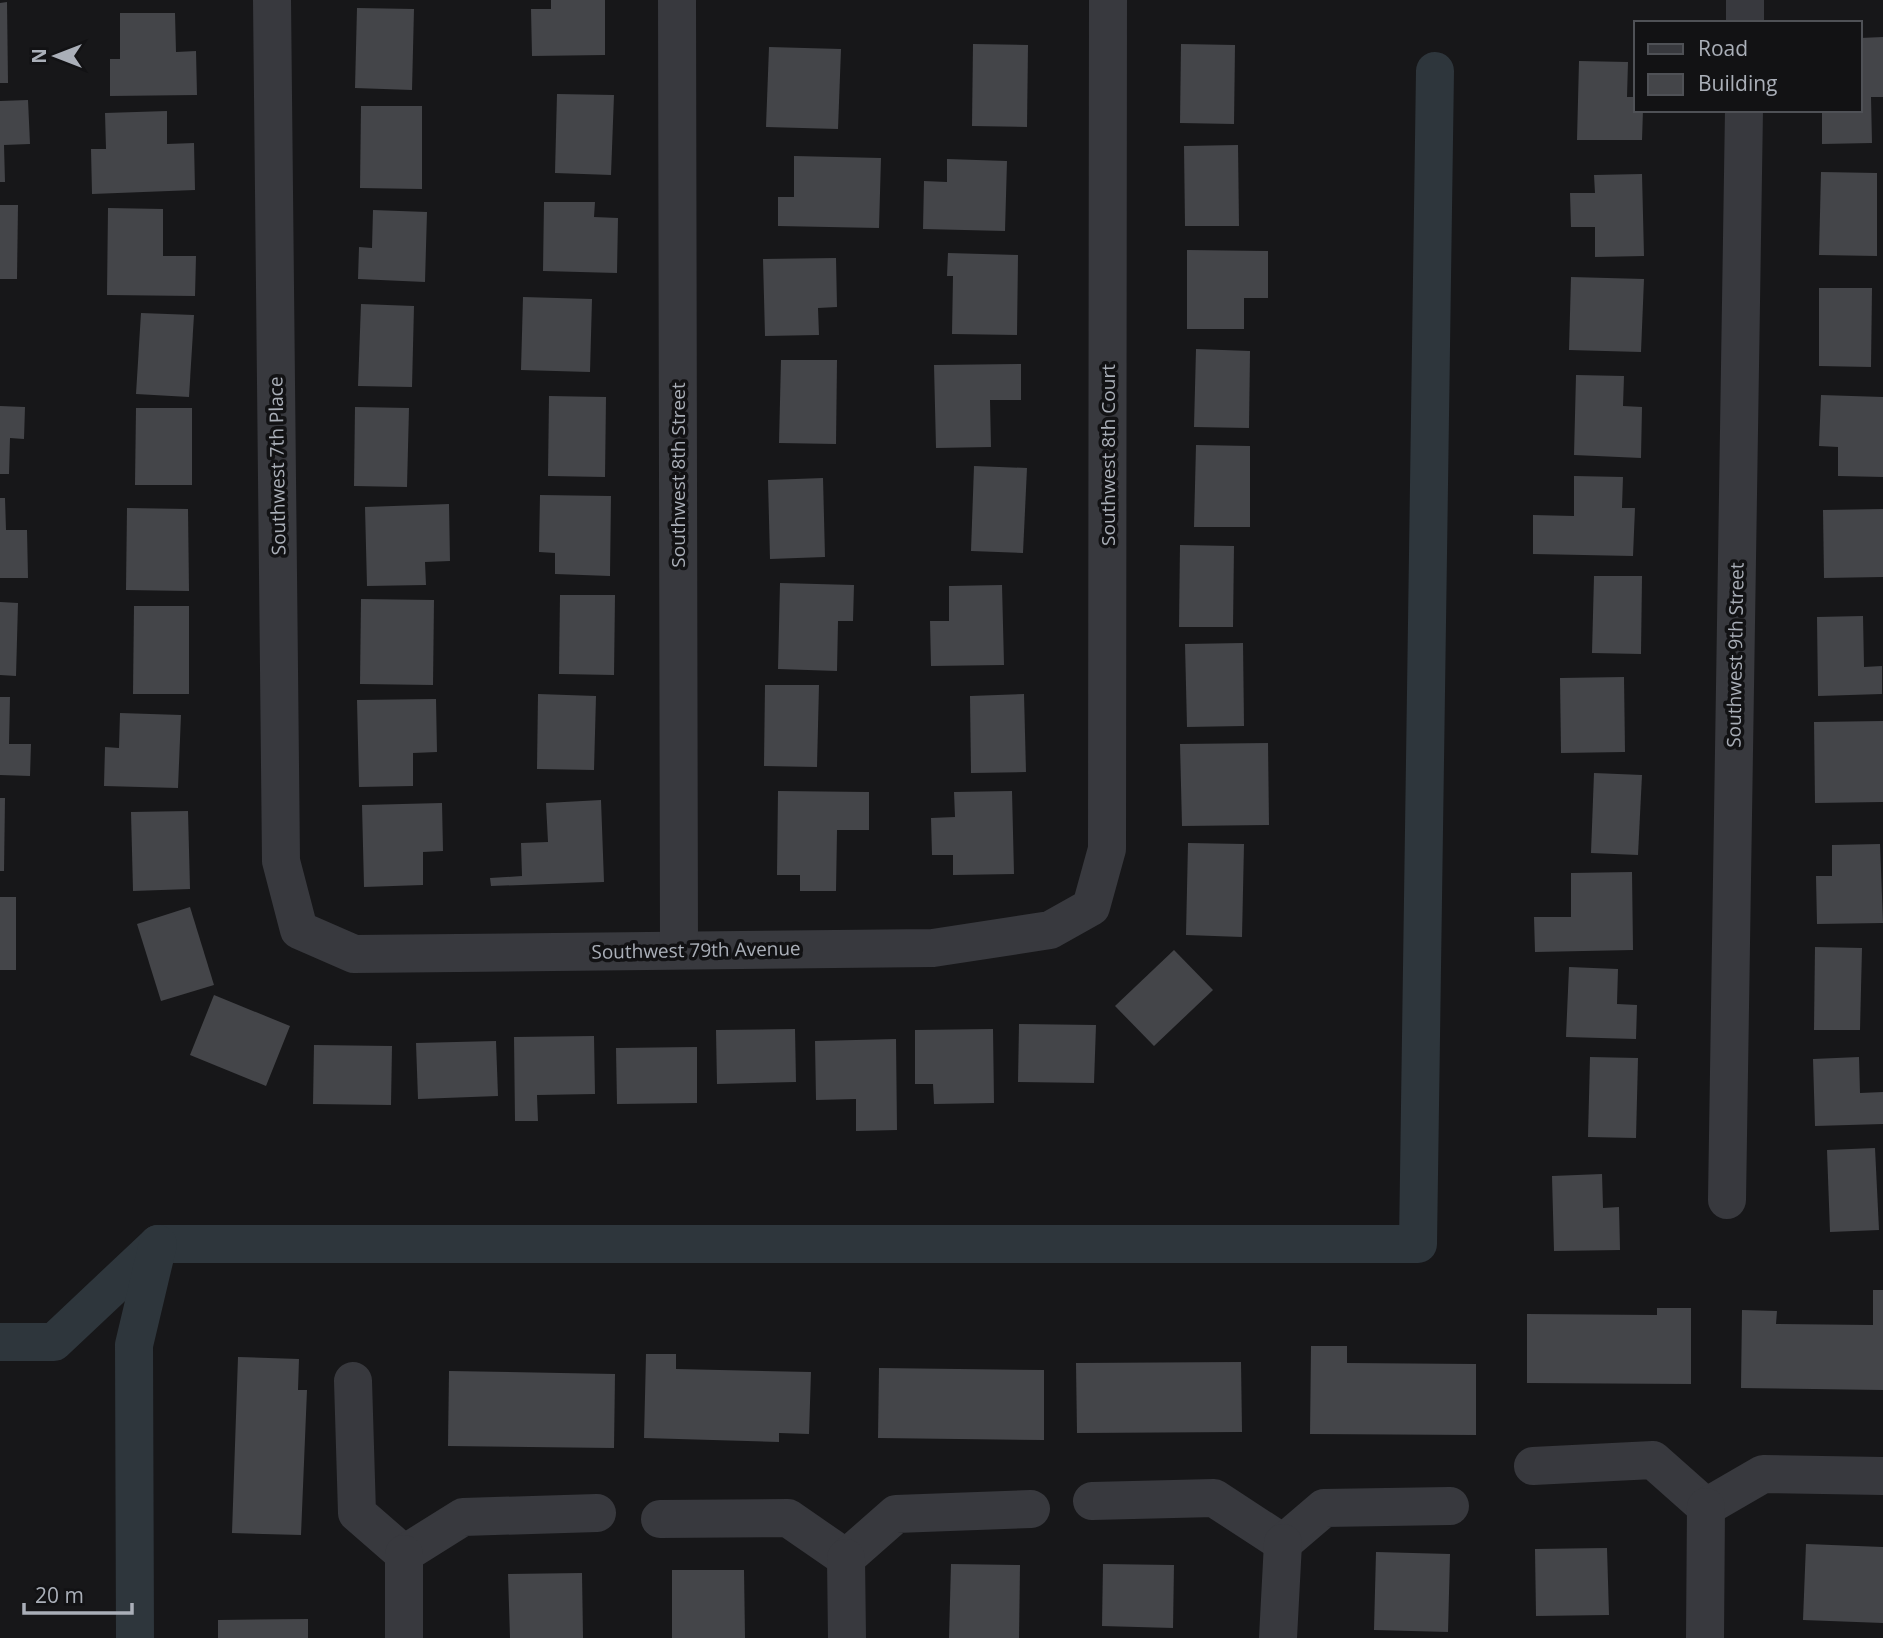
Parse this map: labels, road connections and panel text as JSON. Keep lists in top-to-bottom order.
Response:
{
  "streets": {
    "street": [
      "Southwest 8th Court",
      "Southwest 7th Place",
      "Southwest 8th Street",
      "Southwest 9th Street",
      "Southwest 79th Avenue"
    ]
  },
  "crossings": [
    ["Southwest 8th Court", "Southwest 79th Avenue"],
    ["Southwest 7th Place", "Southwest 79th Avenue"],
    ["Southwest 8th Street", "Southwest 79th Avenue"]
  ],
  "legend": ["Road", "Building"],
  "scale_bar": "20 m",
  "north": "left"
}
